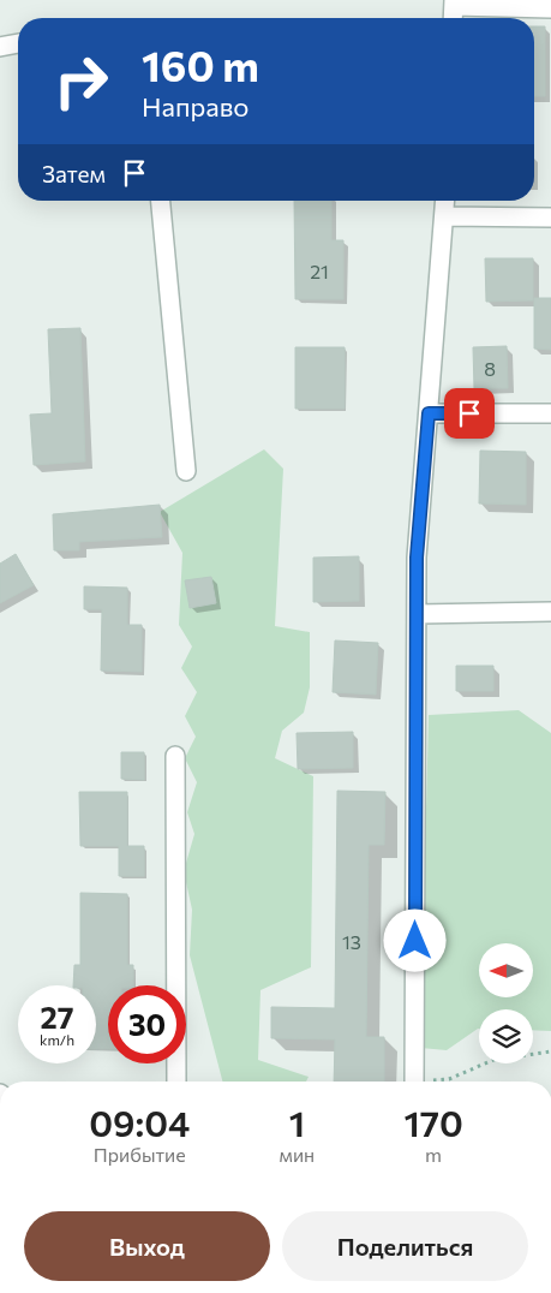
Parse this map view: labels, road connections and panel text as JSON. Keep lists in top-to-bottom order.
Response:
{
  "house_numbers": ["21", "8", "13"],
  "north": "left",
  "page": {
    "turn": ["160 m", "Направо"],
    "then": "Затем",
    "speed": "27 km/h",
    "limit": "30",
    "eta": [
      "09:04",
      "Прибытие",
      "1",
      "мин",
      "170",
      "m"
    ],
    "buttons": ["Выход", "Поделиться"]
  }
}
